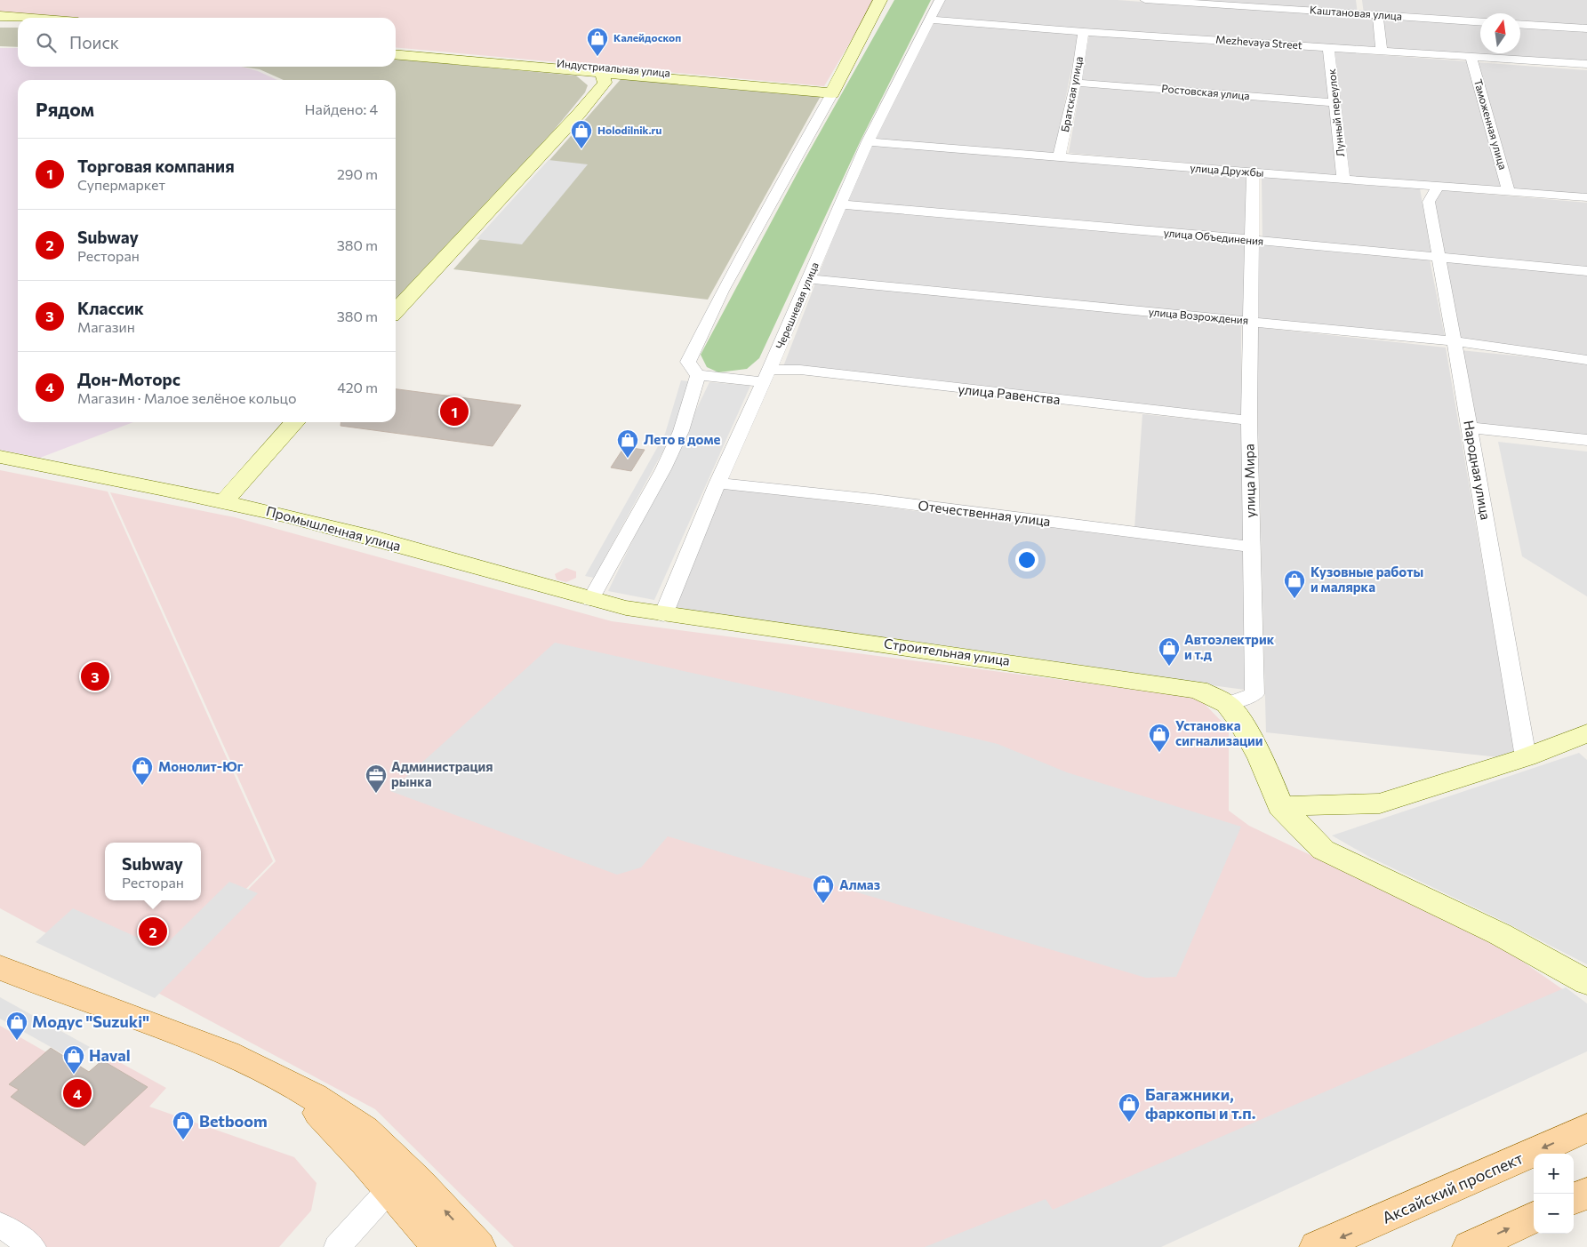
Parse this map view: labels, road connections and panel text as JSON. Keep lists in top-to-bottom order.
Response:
{
  "streets": {
    "main road": ["Аксайский проспект"],
    "street": [
      "Каштановая улица",
      "Mezhevaya Street",
      "Индустриальная улица",
      "Ростовская улица",
      "Братская улица",
      "Лунный переулок",
      "Таможенная улица",
      "улица Дружбы",
      "улица Объединения",
      "Черешневая улица",
      "улица Возрождения",
      "улица Равенства",
      "Народная улица",
      "улица Мира",
      "Отечественная улица",
      "Промышленная улица",
      "Строительная улица"
    ]
  },
  "crossings": [
    ["Mezhevaya Street", "Братская улица"],
    ["Mezhevaya Street", "Лунный переулок"],
    ["Mezhevaya Street", "Таможенная улица"],
    ["Mezhevaya Street", "Черешневая улица"],
    ["Ростовская улица", "Братская улица"],
    ["Ростовская улица", "Лунный переулок"],
    ["Братская улица", "улица Дружбы"],
    ["Лунный переулок", "улица Дружбы"],
    ["Таможенная улица", "улица Дружбы"],
    ["улица Дружбы", "Черешневая улица"],
    ["улица Дружбы", "Народная улица"],
    ["улица Дружбы", "улица Мира"],
    ["улица Объединения", "Черешневая улица"],
    ["улица Объединения", "Народная улица"],
    ["улица Объединения", "улица Мира"],
    ["Черешневая улица", "улица Возрождения"],
    ["Черешневая улица", "улица Равенства"],
    ["Черешневая улица", "Отечественная улица"],
    ["Черешневая улица", "Промышленная улица"],
    ["Черешневая улица", "Строительная улица"],
    ["улица Возрождения", "Народная улица"],
    ["улица Возрождения", "улица Мира"],
    ["улица Равенства", "улица Мира"],
    ["улица Мира", "Отечественная улица"],
    ["улица Мира", "Строительная улица"],
    ["Промышленная улица", "Строительная улица"]
  ],
  "one_way": ["Аксайский проспект"],
  "places": {
    "shop": [
      "Калейдоскоп",
      "Holodilnik.ru",
      "Лето в доме",
      "Кузовные работы и малярка",
      "Автоэлектрик и т.д",
      "Установка сигнализации",
      "Монолит-Юг",
      "Алмаз",
      "Модус \"Suzuki\"",
      "Haval",
      "Багажники, фаркопы и т.п.",
      "Betboom"
    ],
    "office": ["Администрация рынка"]
  },
  "north": "top",
  "page": {
    "search": "Поиск",
    "heading": ["Рядом", "Найдено: 4"],
    "list": [
      {
        "mark": "1",
        "name": "Торговая компания",
        "note": "Супермаркет",
        "value": "290 m"
      },
      {
        "mark": "2",
        "name": "Subway",
        "note": "Ресторан",
        "value": "380 m"
      },
      {
        "mark": "3",
        "name": "Классик",
        "note": "Магазин",
        "value": "380 m"
      },
      {
        "mark": "4",
        "name": "Дон-Моторс",
        "note": "Магазин · Малое зелёное кольцо",
        "value": "420 m"
      }
    ],
    "pins": [
      "1",
      "3",
      "2",
      "4"
    ],
    "popup": ["Subway", "Ресторан"],
    "map_buttons": ["+", "−"]
  }
}
